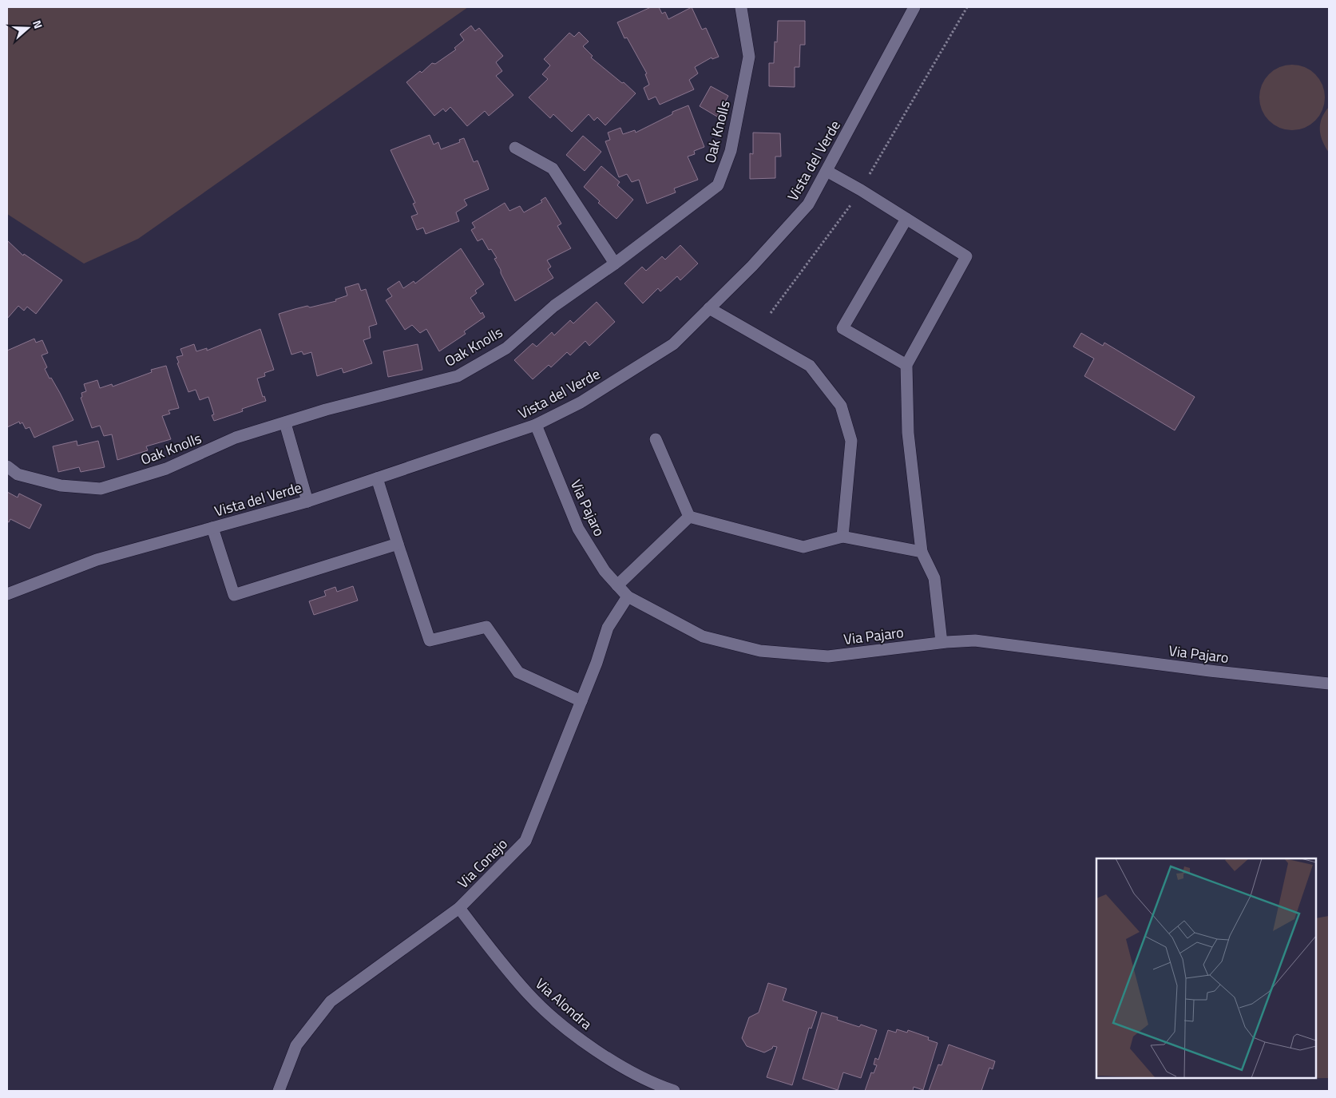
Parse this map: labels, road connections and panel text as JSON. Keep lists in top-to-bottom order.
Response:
{
  "streets": {
    "street": [
      "Oak Knolls",
      "Vista del Verde",
      "Via Pajaro",
      "Via Conejo",
      "Via Alondra"
    ]
  },
  "crossings": [
    ["Vista del Verde", "Via Pajaro"],
    ["Via Pajaro", "Via Conejo"],
    ["Via Conejo", "Via Alondra"]
  ],
  "north": "right"
}
